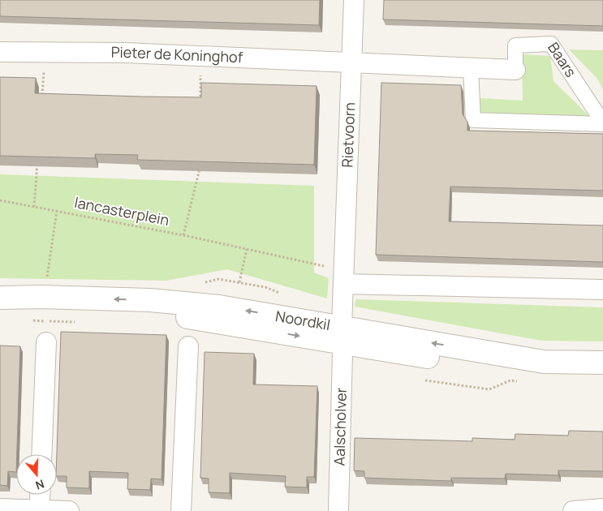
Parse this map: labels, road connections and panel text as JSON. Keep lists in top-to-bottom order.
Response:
{
  "streets": {
    "street": [
      "Pieter de Koninghof",
      "Baars",
      "Rietvoorn",
      "Noordkil",
      "Aalscholver"
    ],
    "path": ["lancasterplein"]
  },
  "crossings": [
    ["Pieter de Koninghof", "Baars"],
    ["Pieter de Koninghof", "Rietvoorn"],
    ["Baars", "Rietvoorn"],
    ["Rietvoorn", "Noordkil"],
    ["Rietvoorn", "Aalscholver"],
    ["Noordkil", "Aalscholver"]
  ],
  "north": "bottom"
}
